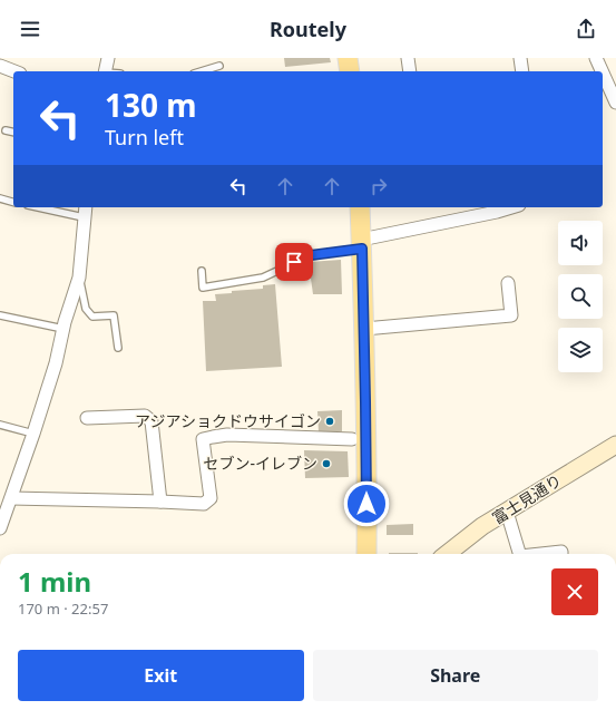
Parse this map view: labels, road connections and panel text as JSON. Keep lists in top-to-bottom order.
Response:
{
  "streets": {
    "street": ["富士見通り"]
  },
  "places": ["アジアショクドウサイゴン", "セブン-イレブン"],
  "page": {
    "header": "Routely",
    "turn": ["130 m", "Turn left"],
    "heading": ["1 min", "170 m · 22:57"],
    "buttons": ["Exit", "Share"]
  }
}
